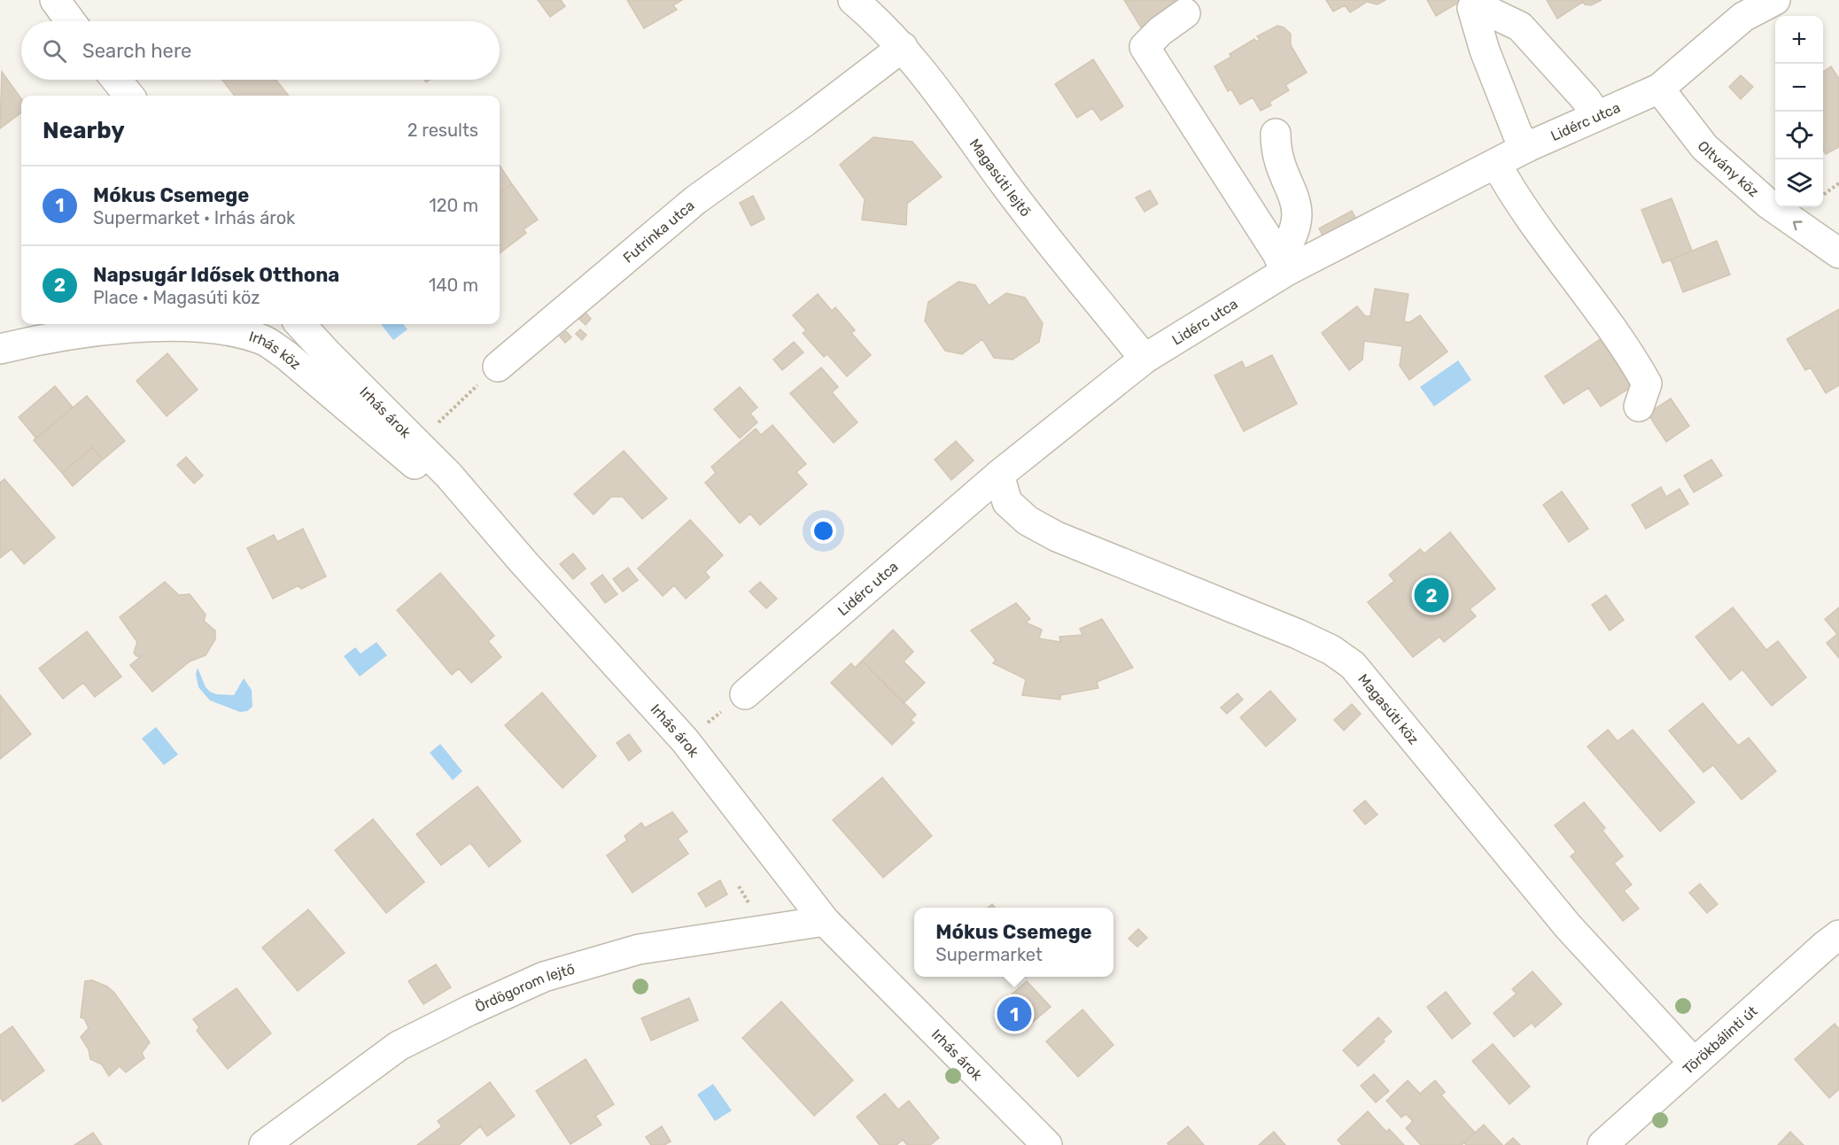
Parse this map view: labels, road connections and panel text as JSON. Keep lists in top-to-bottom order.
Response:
{
  "streets": {
    "street": [
      "Lidérc utca",
      "Oltvány köz",
      "Magasúti lejtő",
      "Futrinka utca",
      "Irhás köz",
      "Irhás árok",
      "Magasúti köz",
      "Ördögorom lejtő",
      "Törökbálinti út"
    ]
  },
  "crossings": [
    ["Lidérc utca", "Oltvány köz"],
    ["Lidérc utca", "Magasúti lejtő"],
    ["Lidérc utca", "Magasúti köz"],
    ["Magasúti lejtő", "Futrinka utca"],
    ["Irhás köz", "Irhás árok"],
    ["Irhás árok", "Ördögorom lejtő"],
    ["Magasúti köz", "Törökbálinti út"]
  ],
  "page": {
    "map_buttons": ["+", "−"],
    "search": "Search here",
    "heading": ["Nearby", "2 results"],
    "list": [
      {
        "mark": "1",
        "name": "Mókus Csemege",
        "note": "Supermarket · Irhás árok",
        "value": "120 m"
      },
      {
        "mark": "2",
        "name": "Napsugár Idősek Otthona",
        "note": "Place · Magasúti köz",
        "value": "140 m"
      }
    ],
    "pins": ["2", "1"],
    "popup": ["Mókus Csemege", "Supermarket"]
  }
}
